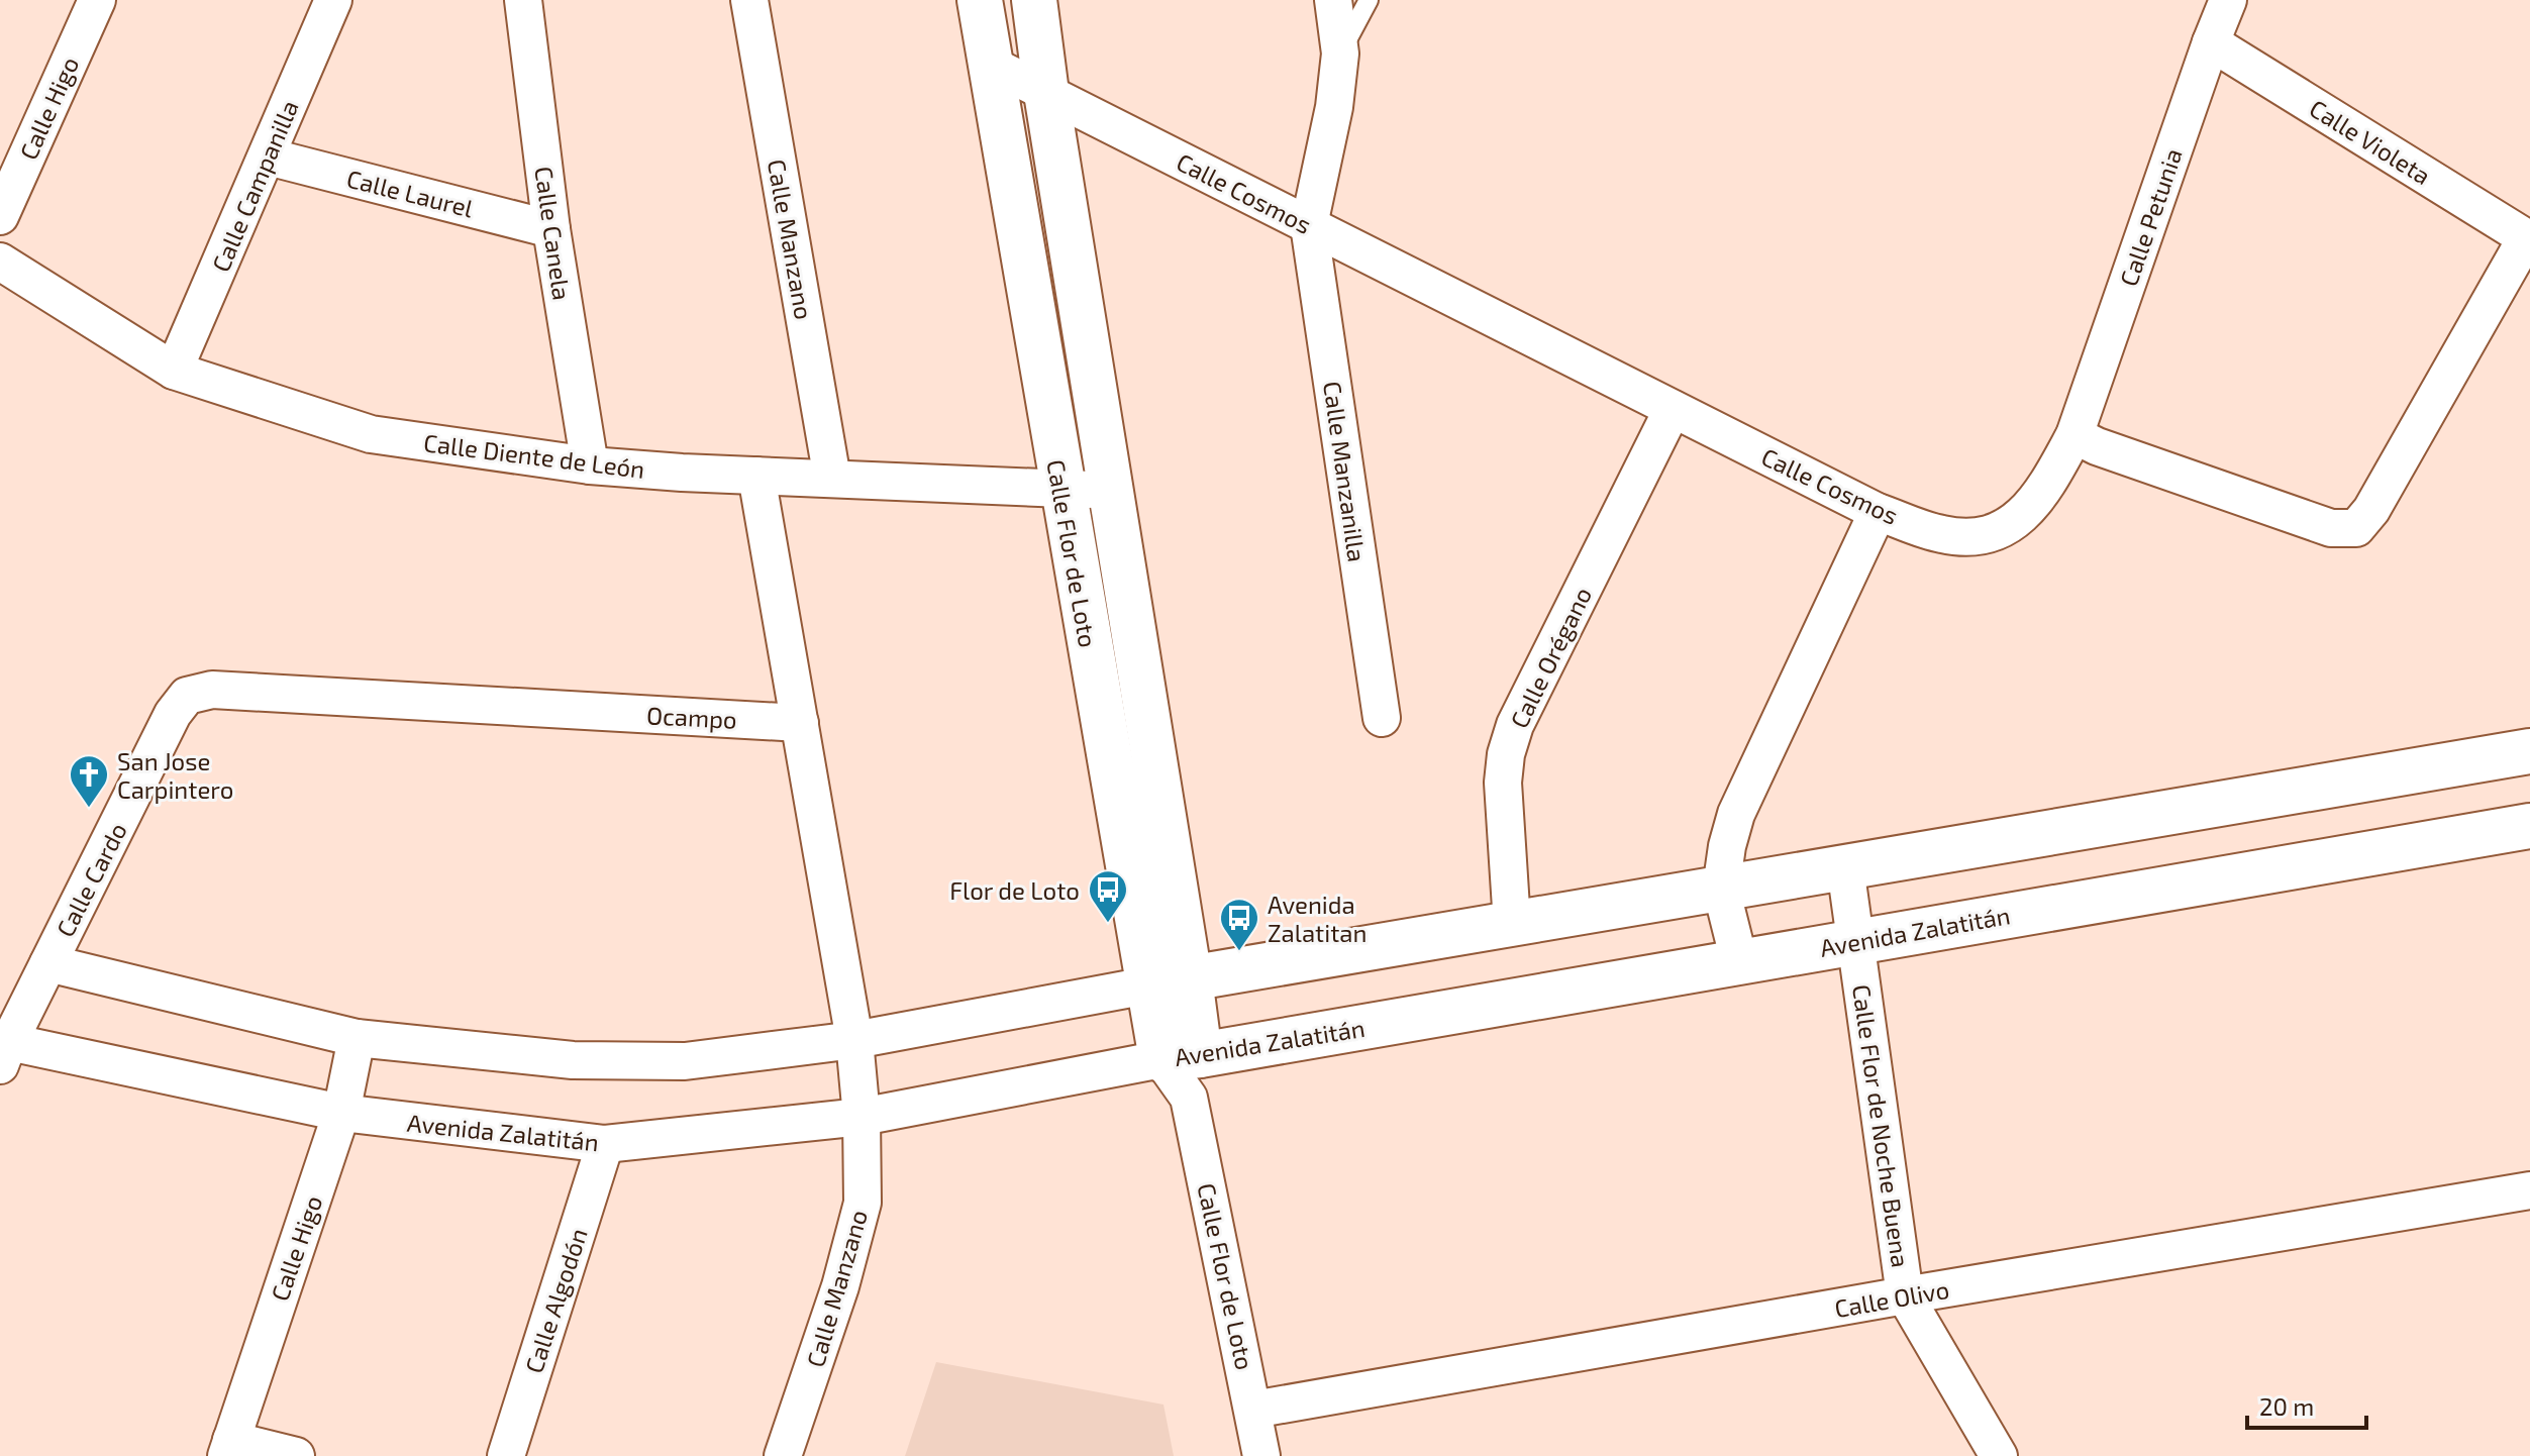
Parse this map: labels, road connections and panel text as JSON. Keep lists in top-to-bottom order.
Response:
{
  "streets": {
    "street": [
      "Calle Higo",
      "Calle Violeta",
      "Calle Campanilla",
      "Calle Laurel",
      "Calle Cosmos",
      "Calle Petunia",
      "Calle Canela",
      "Calle Manzano",
      "Calle Diente de León",
      "Calle Manzanilla",
      "Calle Flor de Loto",
      "Calle Orégano",
      "Ocampo",
      "Calle Cardo",
      "Avenida Zalatitán",
      "Calle Flor de Noche Buena",
      "Calle Olivo",
      "Calle Algodón"
    ]
  },
  "crossings": [
    ["Calle Higo", "Avenida Zalatitán"],
    ["Calle Violeta", "Calle Petunia"],
    ["Calle Campanilla", "Calle Laurel"],
    ["Calle Campanilla", "Calle Diente de León"],
    ["Calle Laurel", "Calle Canela"],
    ["Calle Cosmos", "Calle Petunia"],
    ["Calle Cosmos", "Calle Manzanilla"],
    ["Calle Cosmos", "Calle Flor de Loto"],
    ["Calle Cosmos", "Calle Orégano"],
    ["Calle Canela", "Calle Diente de León"],
    ["Calle Manzano", "Calle Diente de León"],
    ["Calle Manzano", "Avenida Zalatitán"],
    ["Calle Diente de León", "Calle Flor de Loto"],
    ["Calle Flor de Loto", "Avenida Zalatitán"],
    ["Calle Flor de Loto", "Calle Olivo"],
    ["Ocampo", "Calle Cardo"],
    ["Calle Cardo", "Avenida Zalatitán"],
    ["Avenida Zalatitán", "Calle Flor de Noche Buena"],
    ["Avenida Zalatitán", "Calle Algodón"],
    ["Calle Flor de Noche Buena", "Calle Olivo"]
  ],
  "places": {
    "church": ["San Jose Carpintero"],
    "bus stop": ["Flor de Loto", "Avenida Zalatitan"]
  },
  "scale_bar": "20 m"
}
